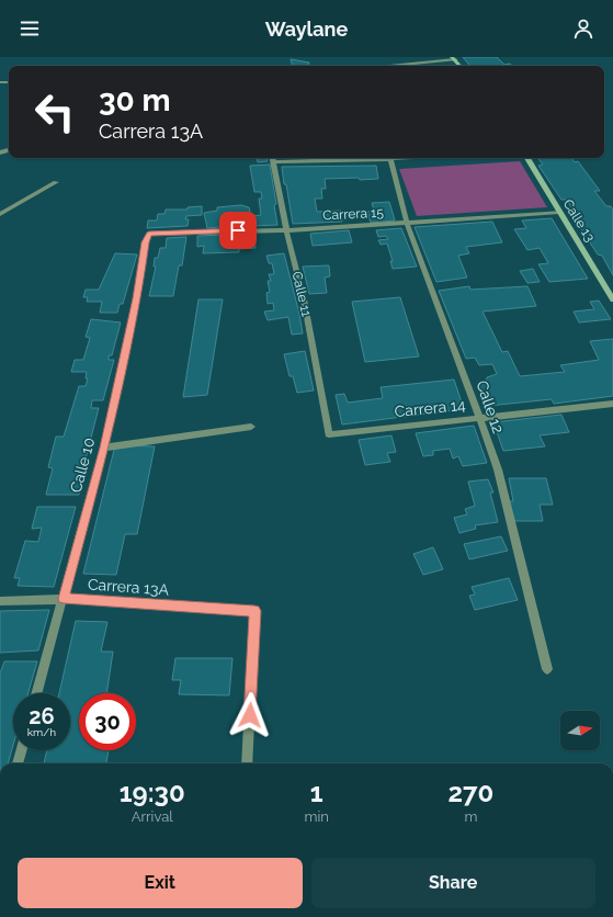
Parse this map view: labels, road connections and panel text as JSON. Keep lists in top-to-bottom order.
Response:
{
  "streets": {
    "street": [
      "Carrera 15",
      "Calle 13",
      "Calle 11",
      "Calle 12",
      "Carrera 14",
      "Calle 10",
      "Carrera 13A"
    ]
  },
  "crossings": [
    ["Carrera 15", "Calle 13"],
    ["Carrera 15", "Calle 11"],
    ["Carrera 15", "Calle 12"],
    ["Carrera 15", "Calle 10"],
    ["Calle 11", "Carrera 14"],
    ["Calle 12", "Carrera 14"],
    ["Calle 10", "Carrera 13A"]
  ],
  "north": "right",
  "page": {
    "header": "Waylane",
    "turn": ["30 m", "Carrera 13A"],
    "speed": "26 km/h",
    "limit": "30",
    "eta": [
      "19:30",
      "Arrival",
      "1",
      "min",
      "270",
      "m"
    ],
    "buttons": ["Exit", "Share"]
  }
}
